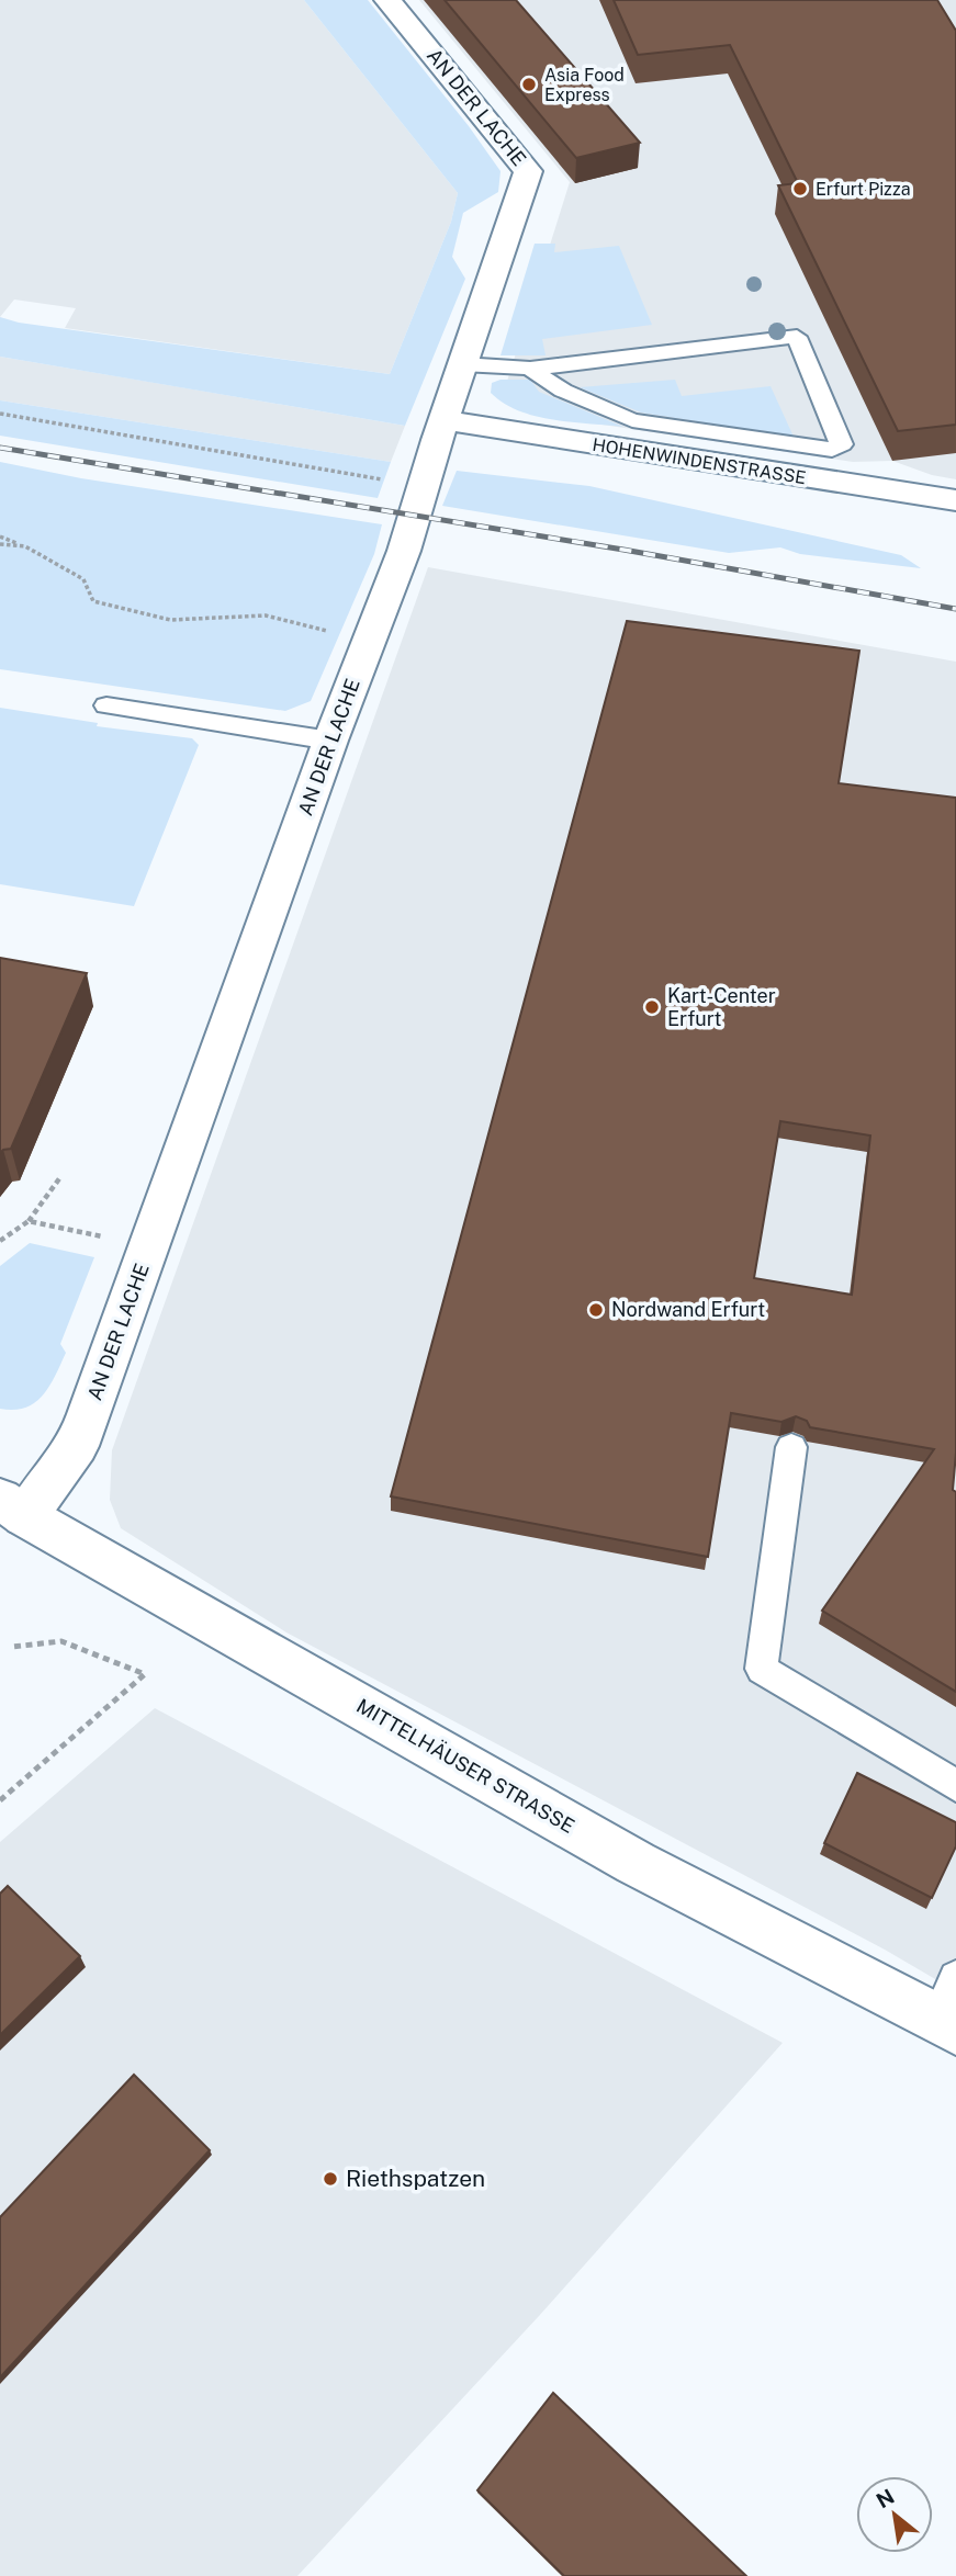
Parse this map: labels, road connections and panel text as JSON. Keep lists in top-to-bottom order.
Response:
{
  "streets": {
    "street": ["AN DER LACHE", "HOHENWINDENSTRASSE", "MITTELHÄUSER STRASSE"]
  },
  "crossings": [
    ["AN DER LACHE", "HOHENWINDENSTRASSE"],
    ["AN DER LACHE", "MITTELHÄUSER STRASSE"]
  ],
  "places": [
    "Asia Food Express",
    "Erfurt Pizza",
    "Kart-Center Erfurt",
    "Nordwand Erfurt",
    "Riethspatzen"
  ],
  "north": "top left"
}
